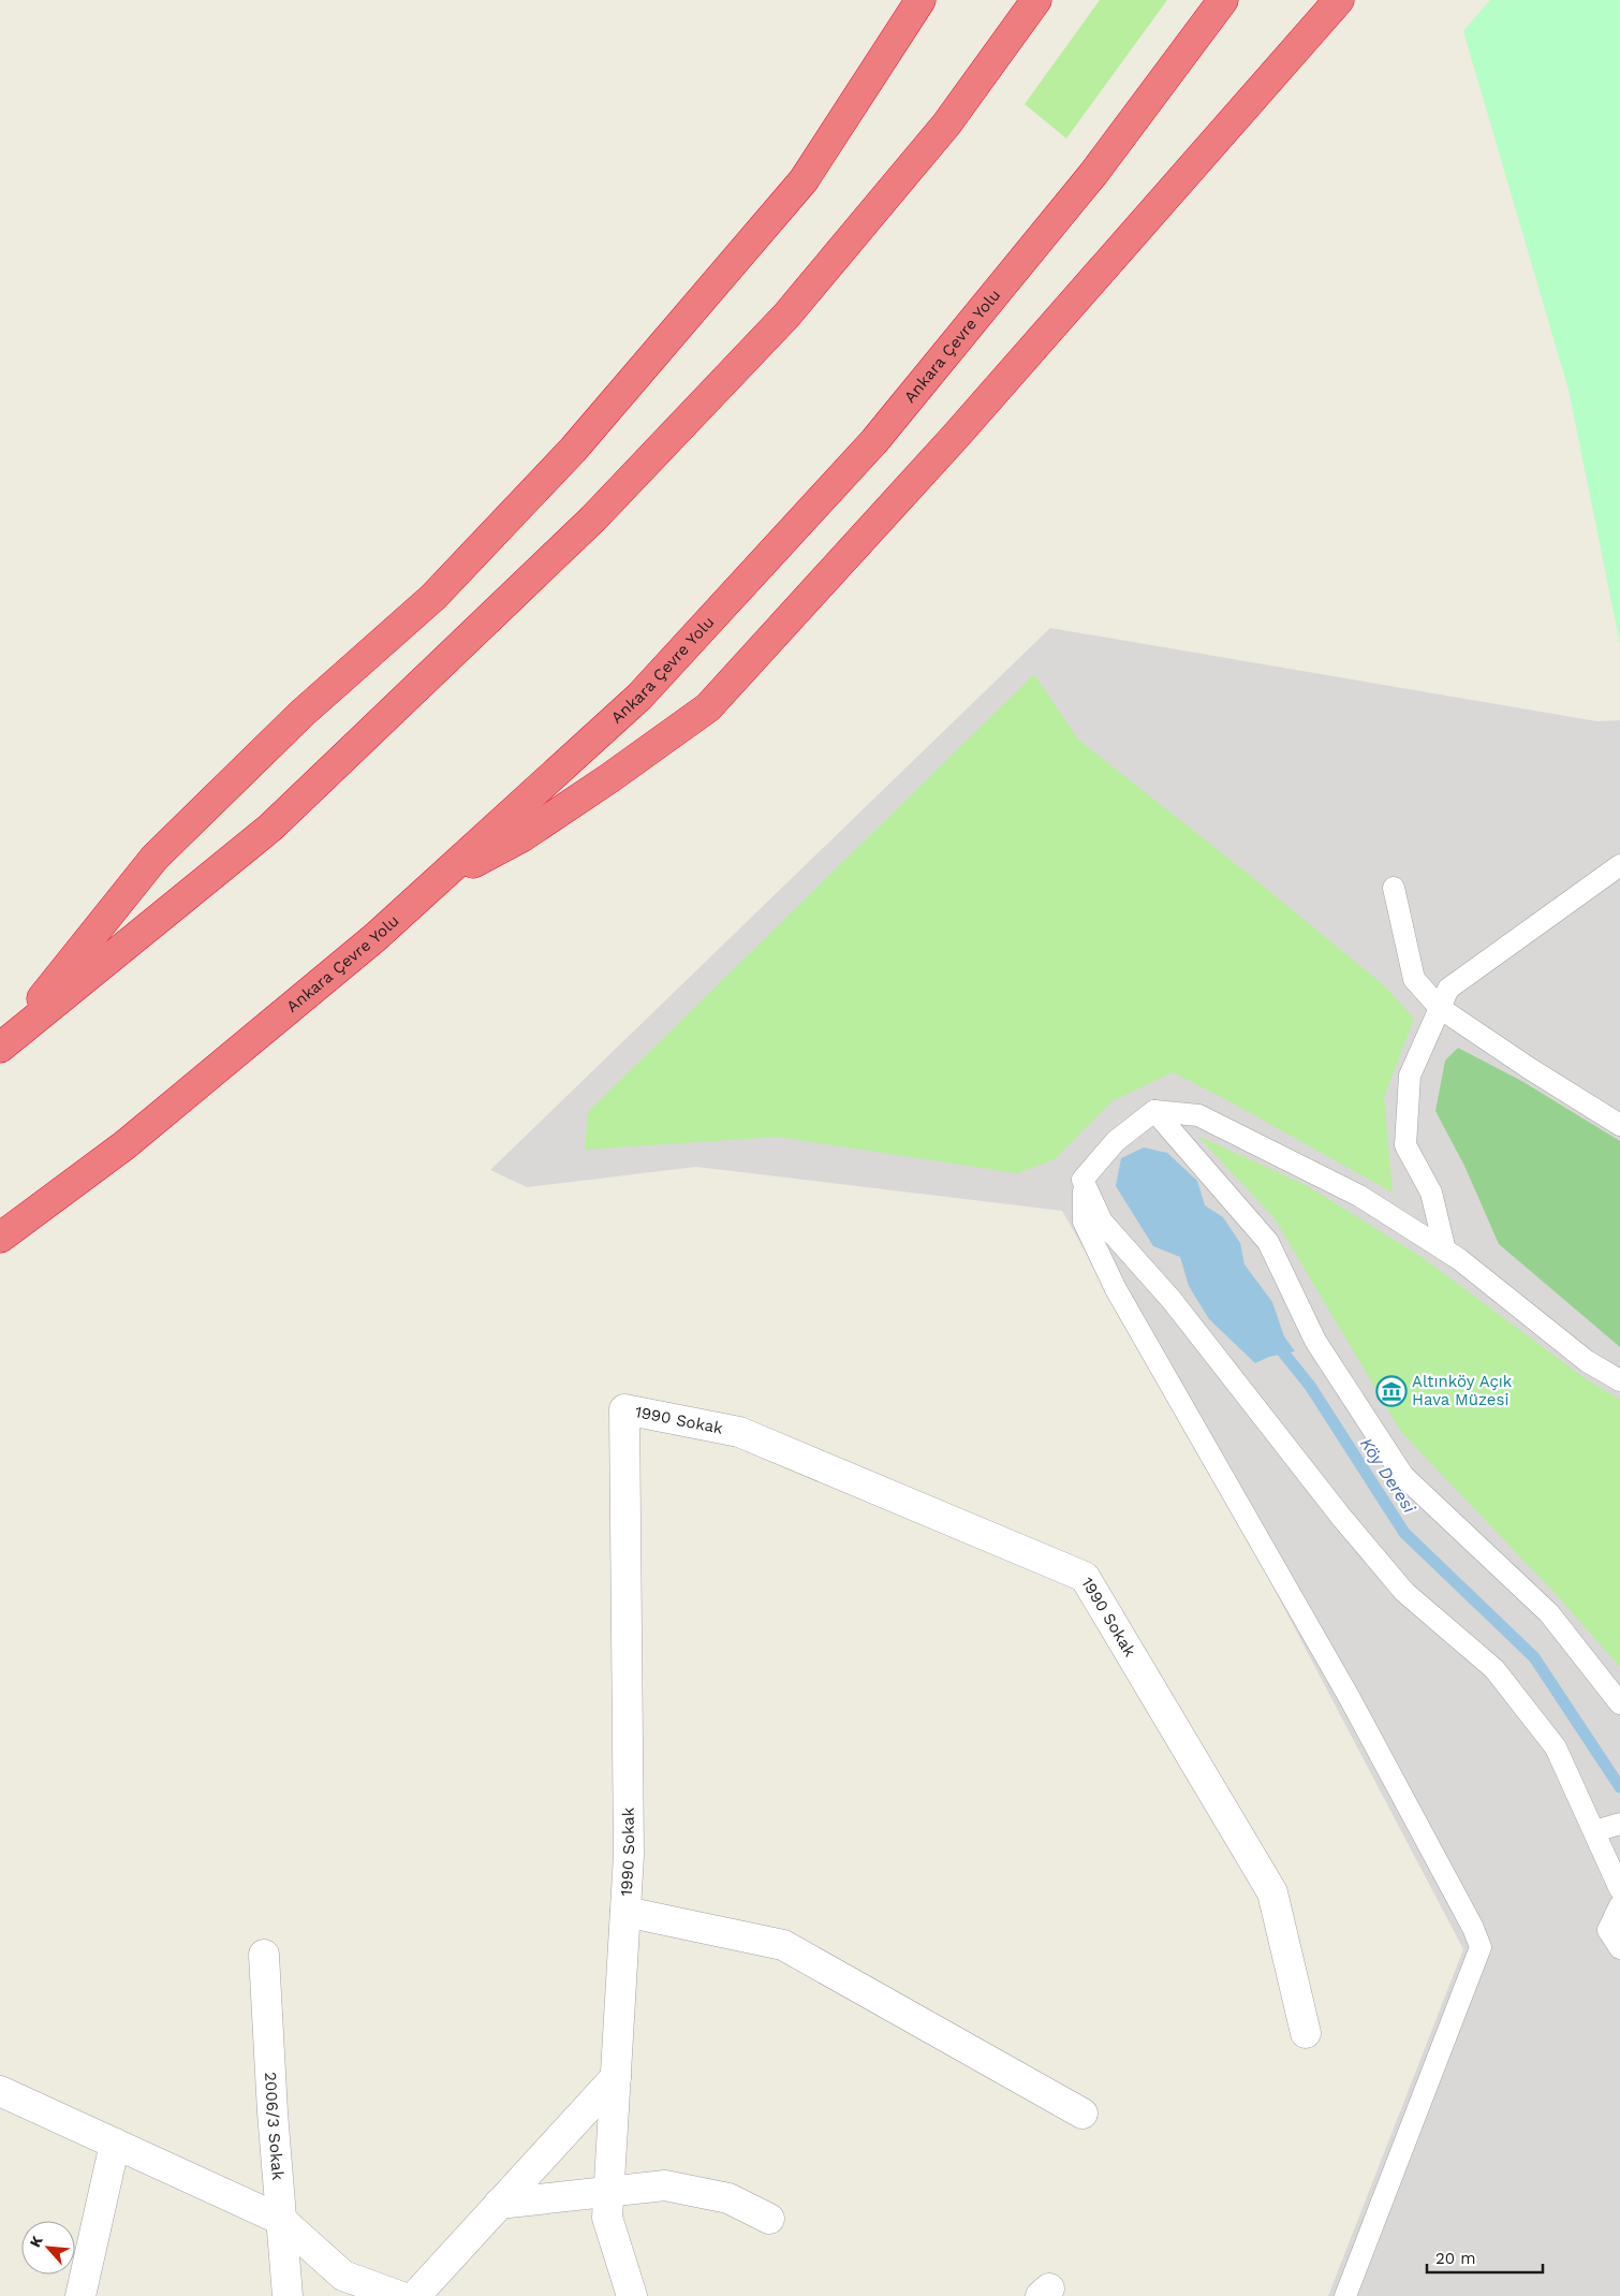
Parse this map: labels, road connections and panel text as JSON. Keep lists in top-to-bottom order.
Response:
{
  "streets": {
    "highway": ["Ankara Çevre Yolu"],
    "street": ["1990 Sokak", "2006/3 Sokak"]
  },
  "water": ["Köy Deresi"],
  "places": {
    "museum": ["Altınköy Açık Hava Müzesi"]
  },
  "scale_bar": "20 m",
  "north": "top left"
}
